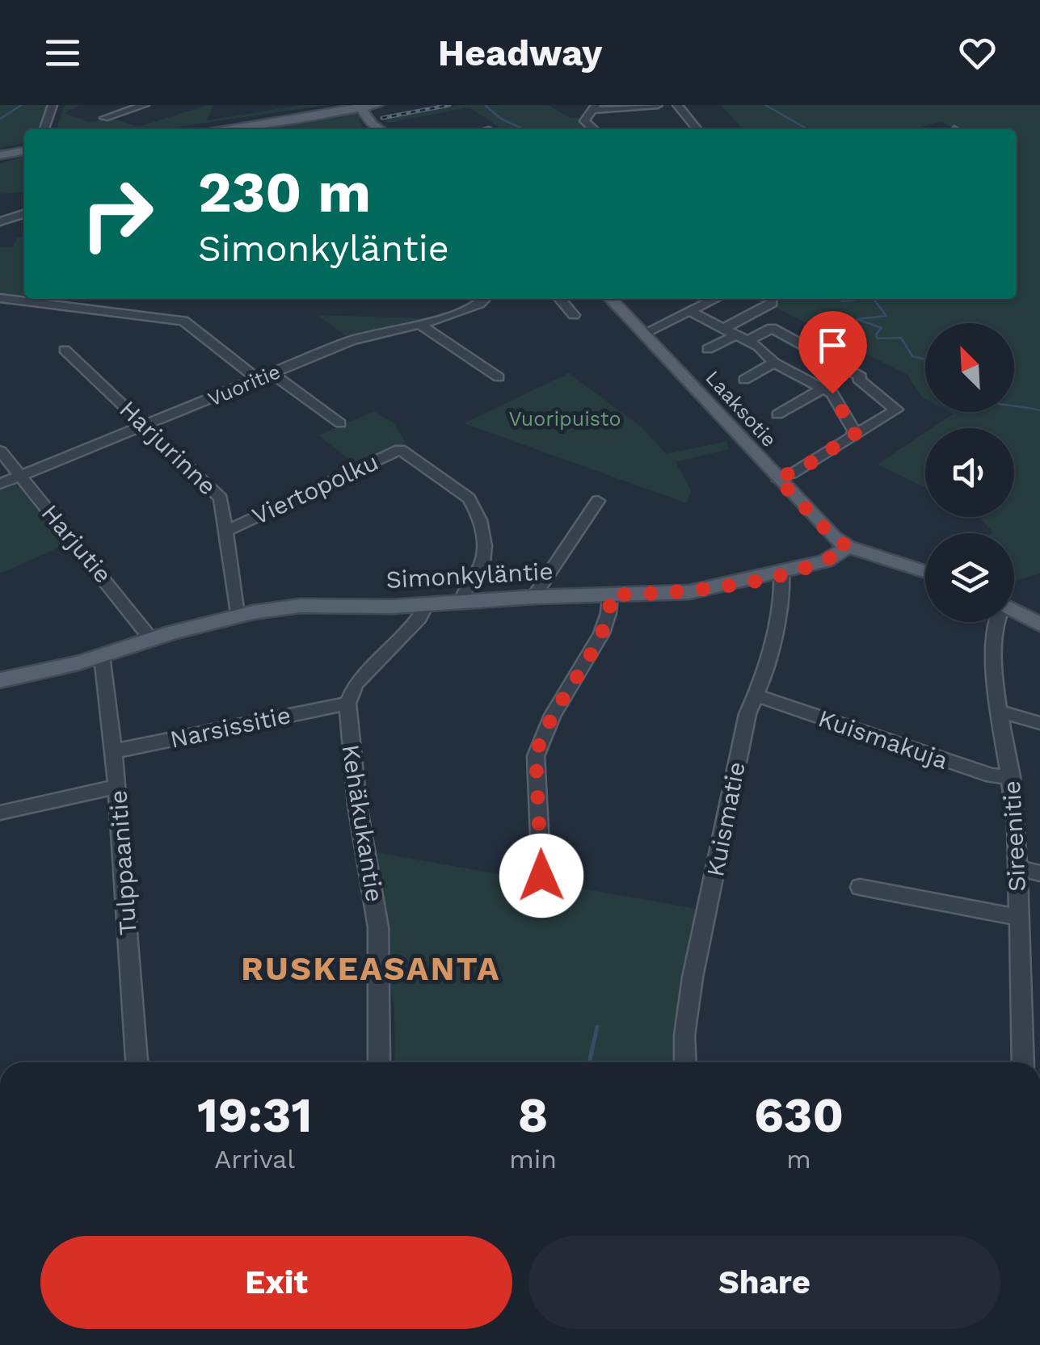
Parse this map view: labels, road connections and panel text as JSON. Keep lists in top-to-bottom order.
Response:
{
  "streets": {
    "main road": ["Laaksotie", "Simonkyläntie"],
    "street": [
      "Vuoritie",
      "Harjurinne",
      "Viertopolku",
      "Harjutie",
      "Narsissitie",
      "Kuismakuja",
      "Kuismatie",
      "Kehäkukantie",
      "Sireenitie",
      "Tulppaanitie"
    ]
  },
  "crossings": [
    ["Vuoritie", "Harjurinne"],
    ["Vuoritie", "Harjutie"],
    ["Laaksotie", "Simonkyläntie"],
    ["Harjurinne", "Viertopolku"],
    ["Harjurinne", "Simonkyläntie"],
    ["Viertopolku", "Simonkyläntie"],
    ["Harjutie", "Simonkyläntie"],
    ["Simonkyläntie", "Kuismatie"],
    ["Simonkyläntie", "Tulppaanitie"],
    ["Narsissitie", "Kehäkukantie"],
    ["Narsissitie", "Tulppaanitie"],
    ["Kuismakuja", "Kuismatie"],
    ["Kuismakuja", "Sireenitie"]
  ],
  "districts": ["RUSKEASANTA"],
  "parks": ["Vuoripuisto"],
  "north": "top left",
  "page": {
    "header": "Headway",
    "turn": ["230 m", "Simonkyläntie"],
    "eta": [
      "19:31",
      "Arrival",
      "8",
      "min",
      "630",
      "m"
    ],
    "buttons": ["Exit", "Share"]
  }
}
